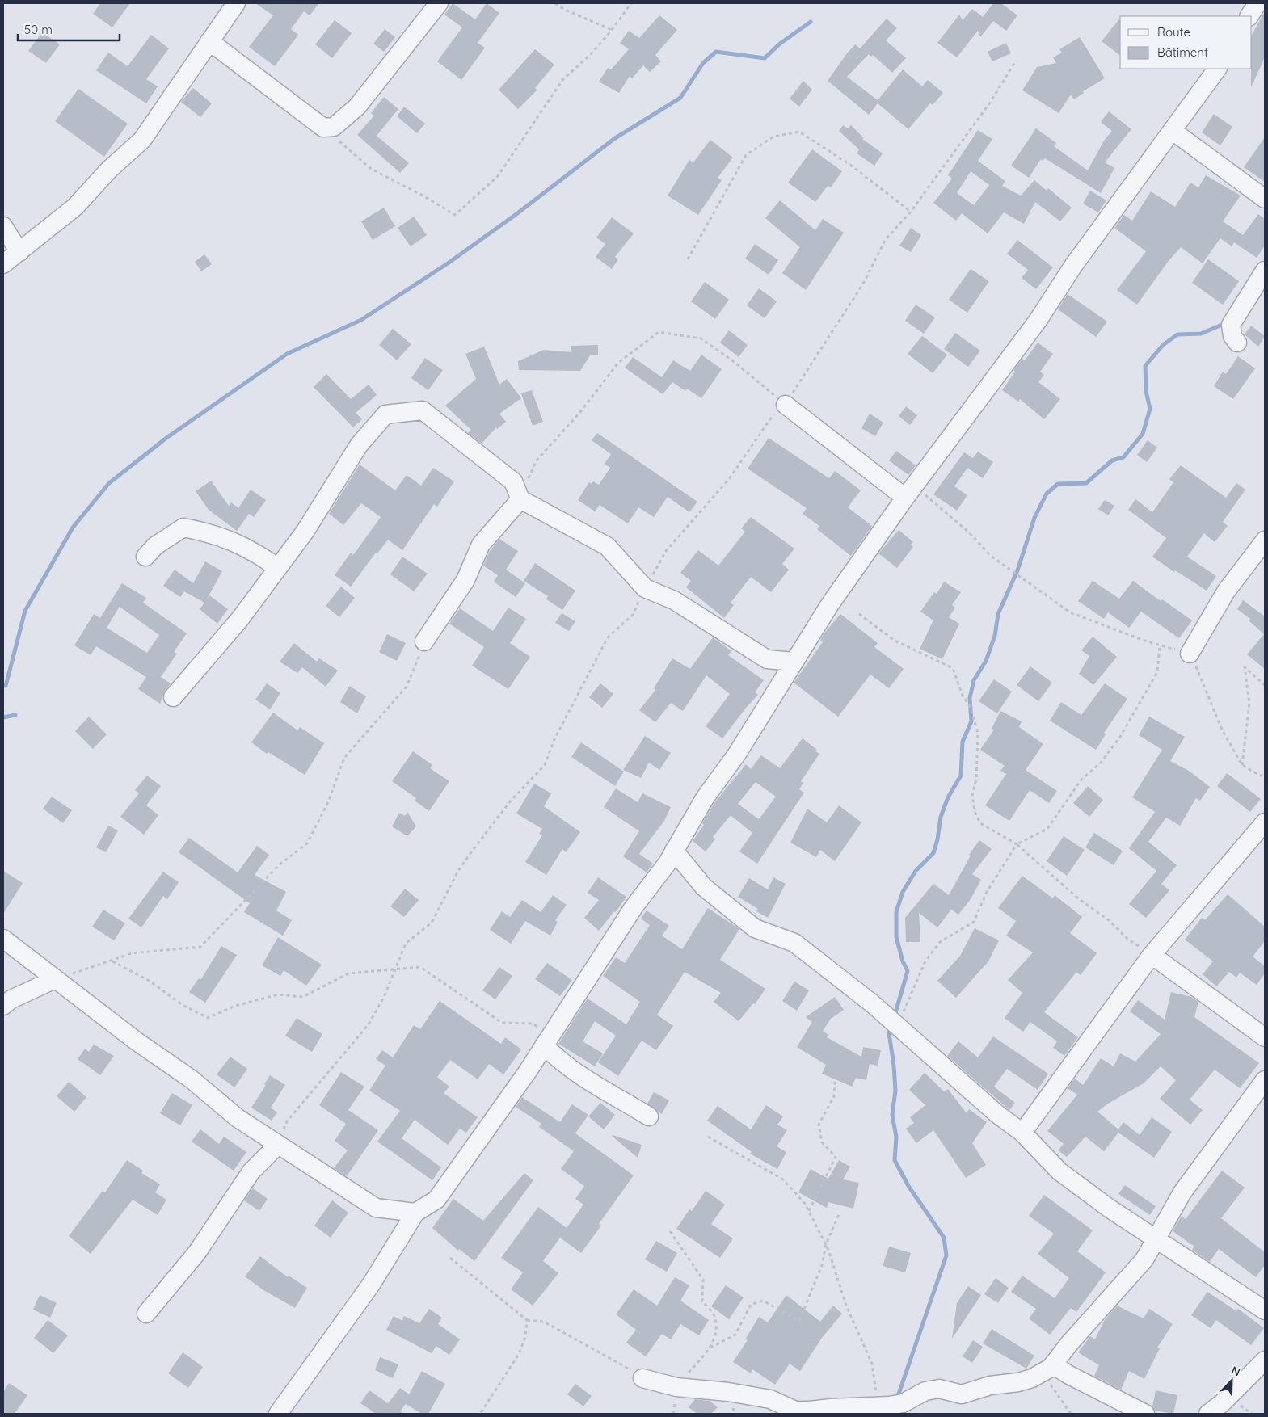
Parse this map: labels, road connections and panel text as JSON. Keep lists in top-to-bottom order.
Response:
{
  "legend": ["Route", "Bâtiment"],
  "scale_bar": "50 m",
  "north": "top right"
}
